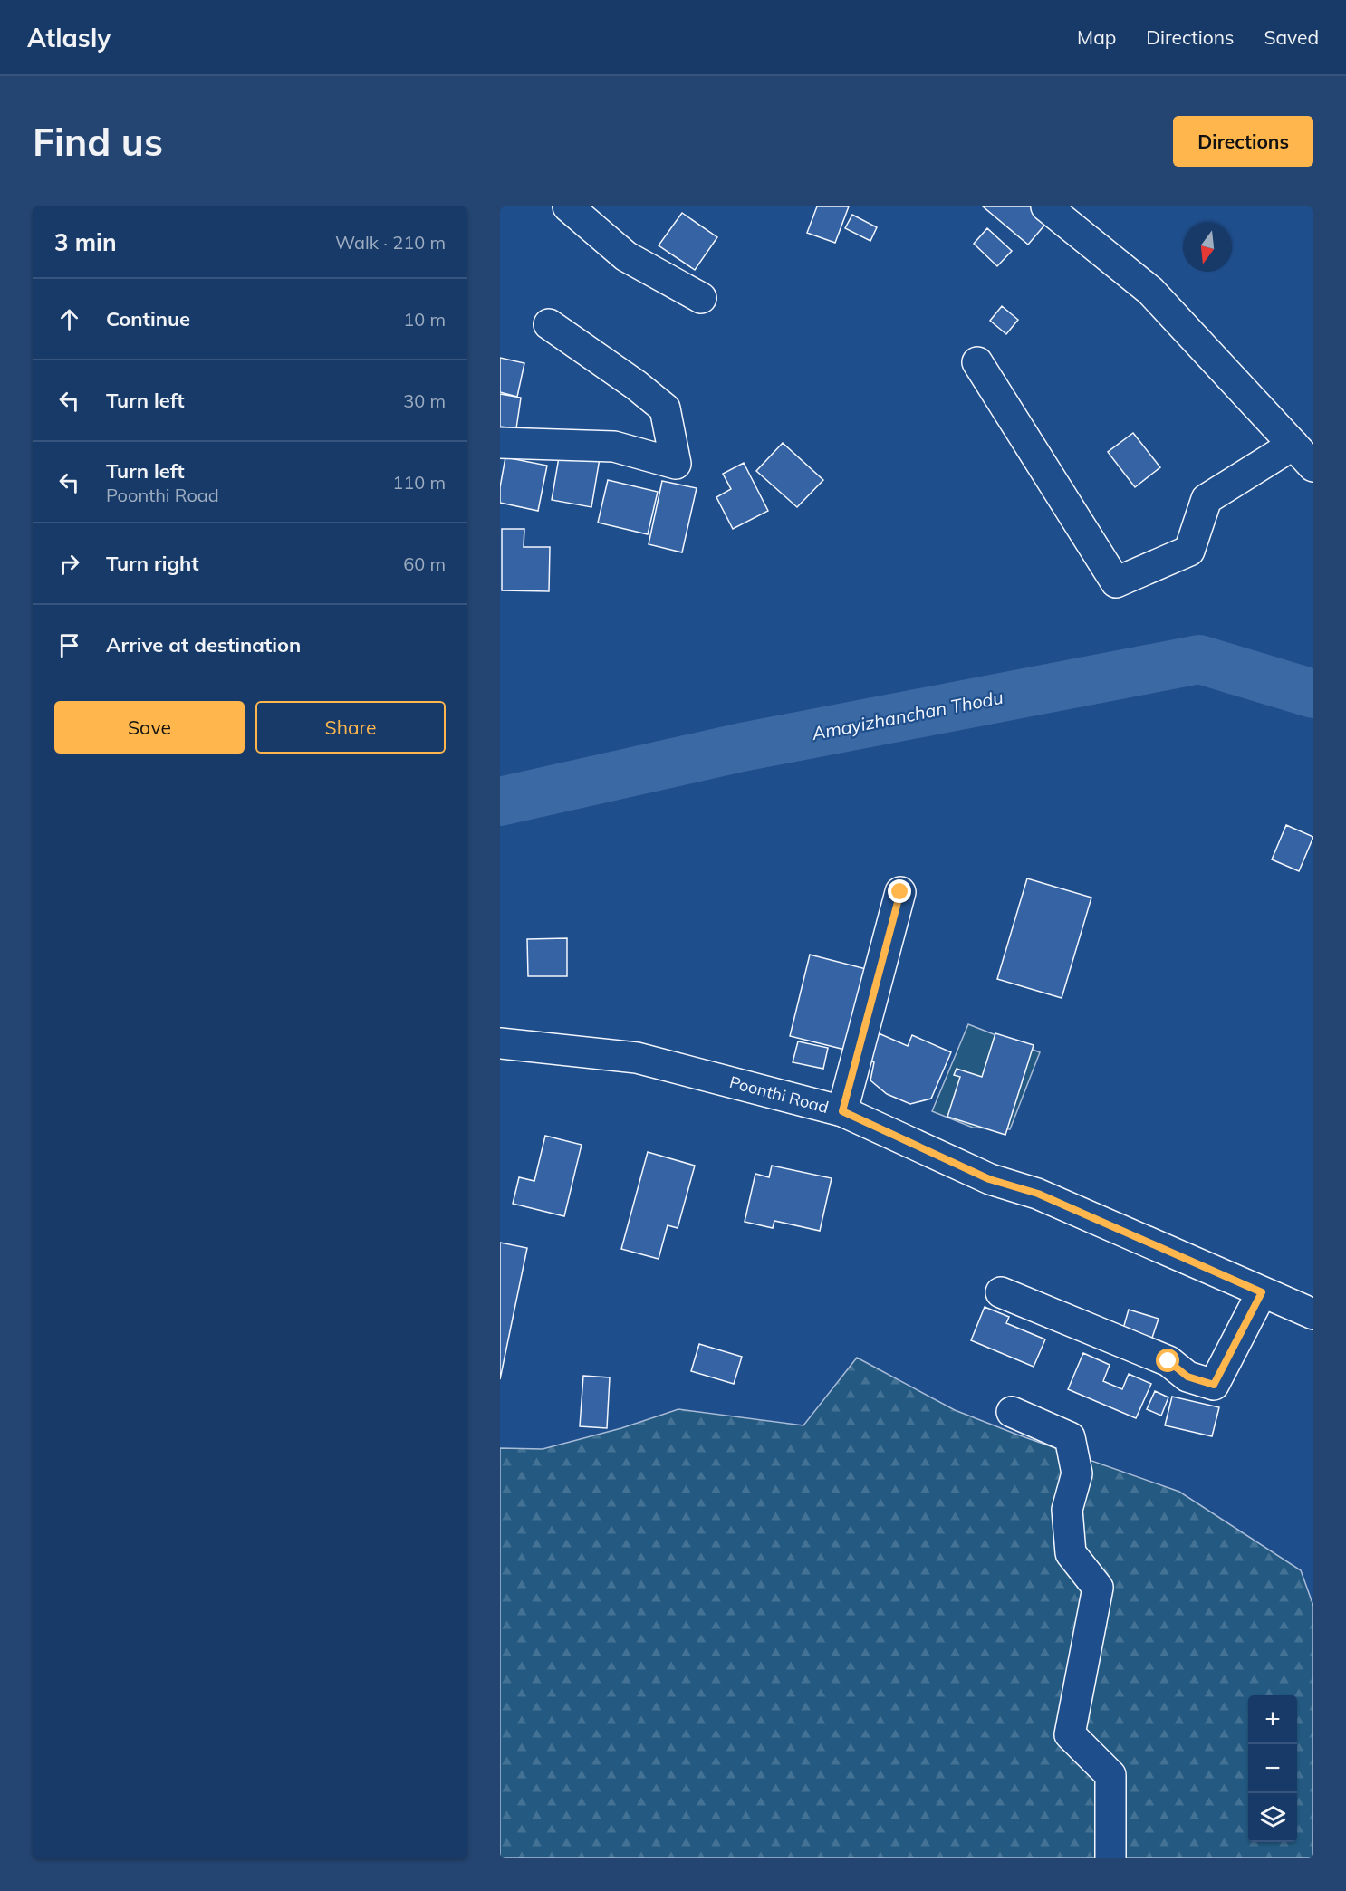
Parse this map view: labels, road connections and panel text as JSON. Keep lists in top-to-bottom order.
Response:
{
  "streets": {
    "street": ["Poonthi Road"]
  },
  "water": ["Amayizhanchan Thodu"],
  "north": "bottom",
  "page": {
    "header": "Atlasly",
    "nav": ["Map", "Directions", "Saved"],
    "buttons": [
      "Directions",
      ["Save", "Share"]
    ],
    "title": "Find us",
    "heading": ["3 min", "Walk · 210 m"],
    "list": [
      ["Continue", "10 m"],
      ["Turn left", "30 m"],
      ["Turn left", "Poonthi Road", "110 m"],
      ["Turn right", "60 m"],
      "Arrive at destination"
    ],
    "map_buttons": ["+", "−"]
  }
}
